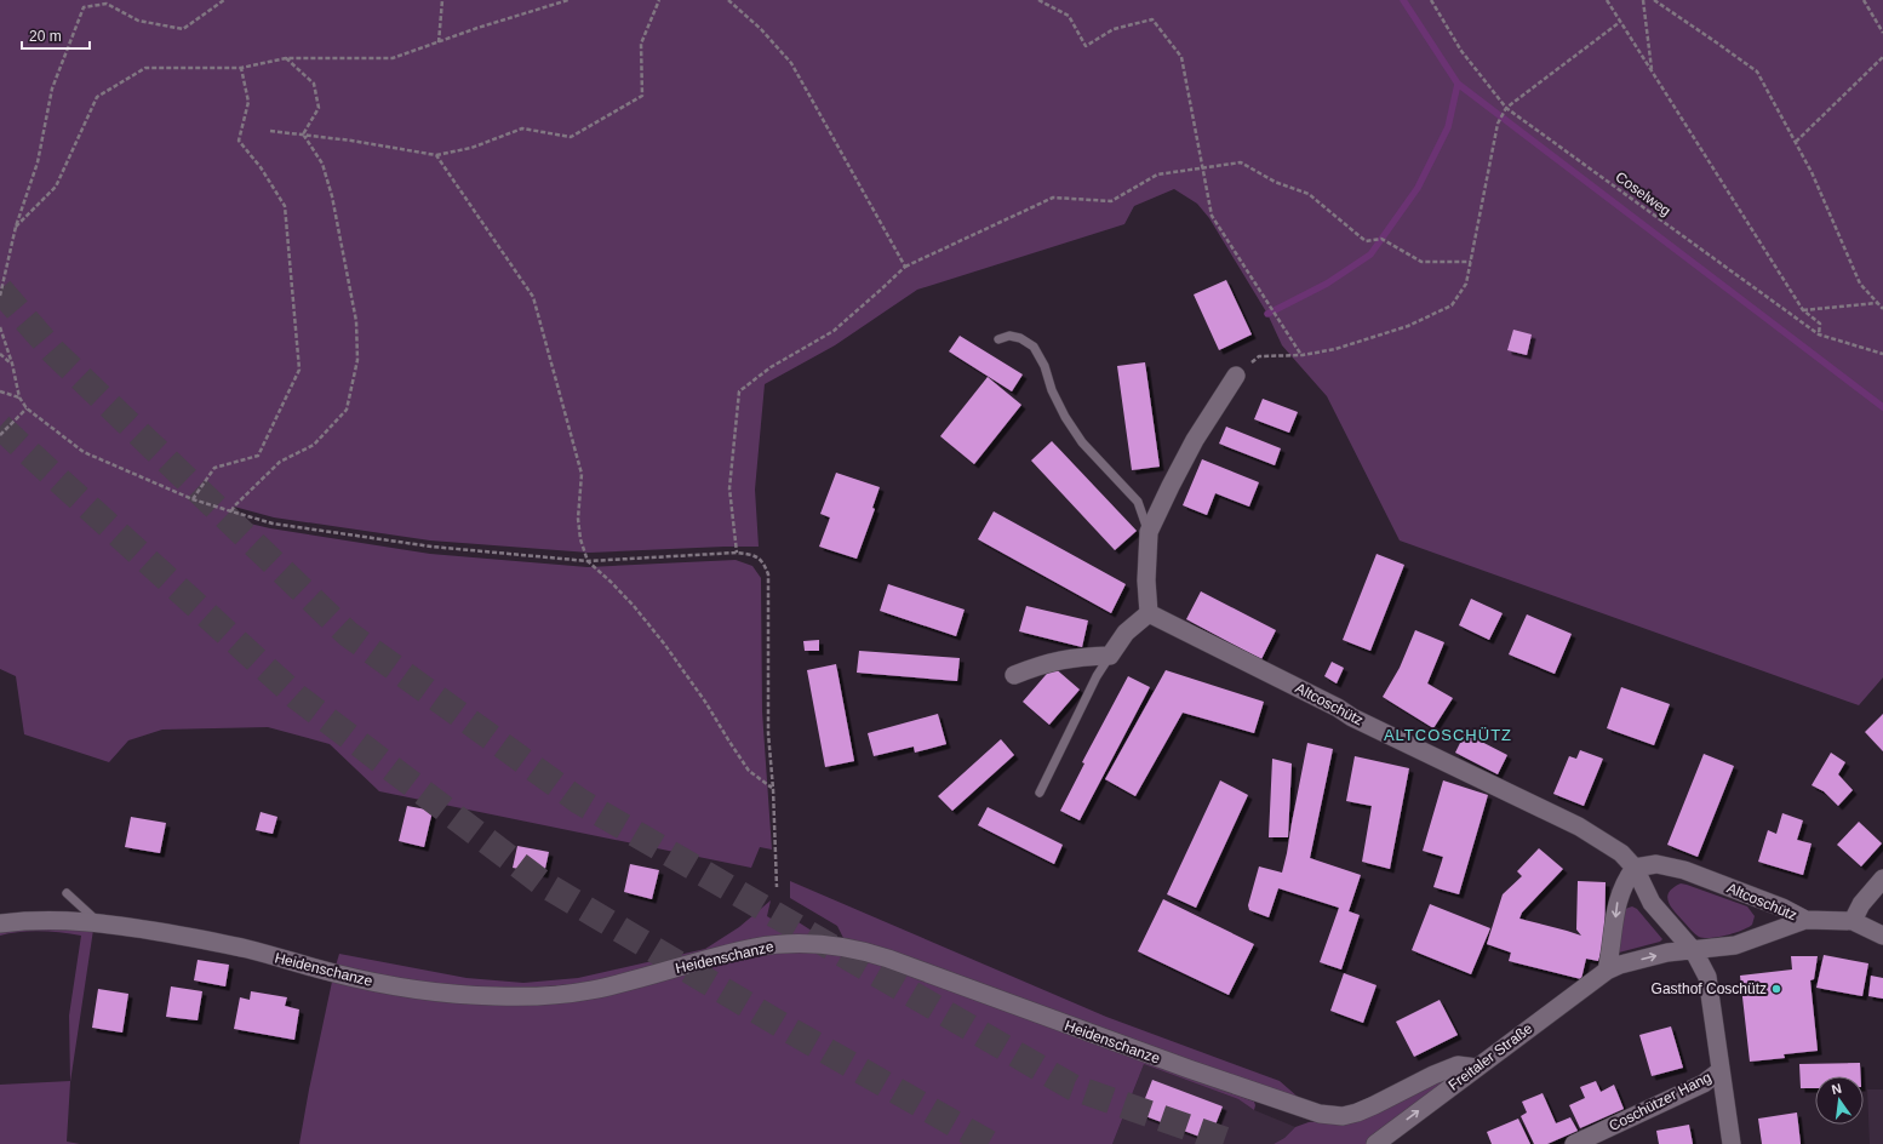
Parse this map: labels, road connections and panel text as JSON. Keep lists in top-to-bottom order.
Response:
{
  "streets": {
    "street": [
      "Altcoschütz",
      "Heidenschanze",
      "Freitaler Straße",
      "Coschützer Hang"
    ],
    "path": ["Coselweg"]
  },
  "crossings": [
    ["Altcoschütz", "Freitaler Straße"],
    ["Heidenschanze", "Freitaler Straße"]
  ],
  "one_way": ["Freitaler Straße"],
  "districts": ["ALTCOSCHÜTZ"],
  "places": ["Gasthof Coschütz"],
  "scale_bar": "20 m",
  "north": "top"
}
